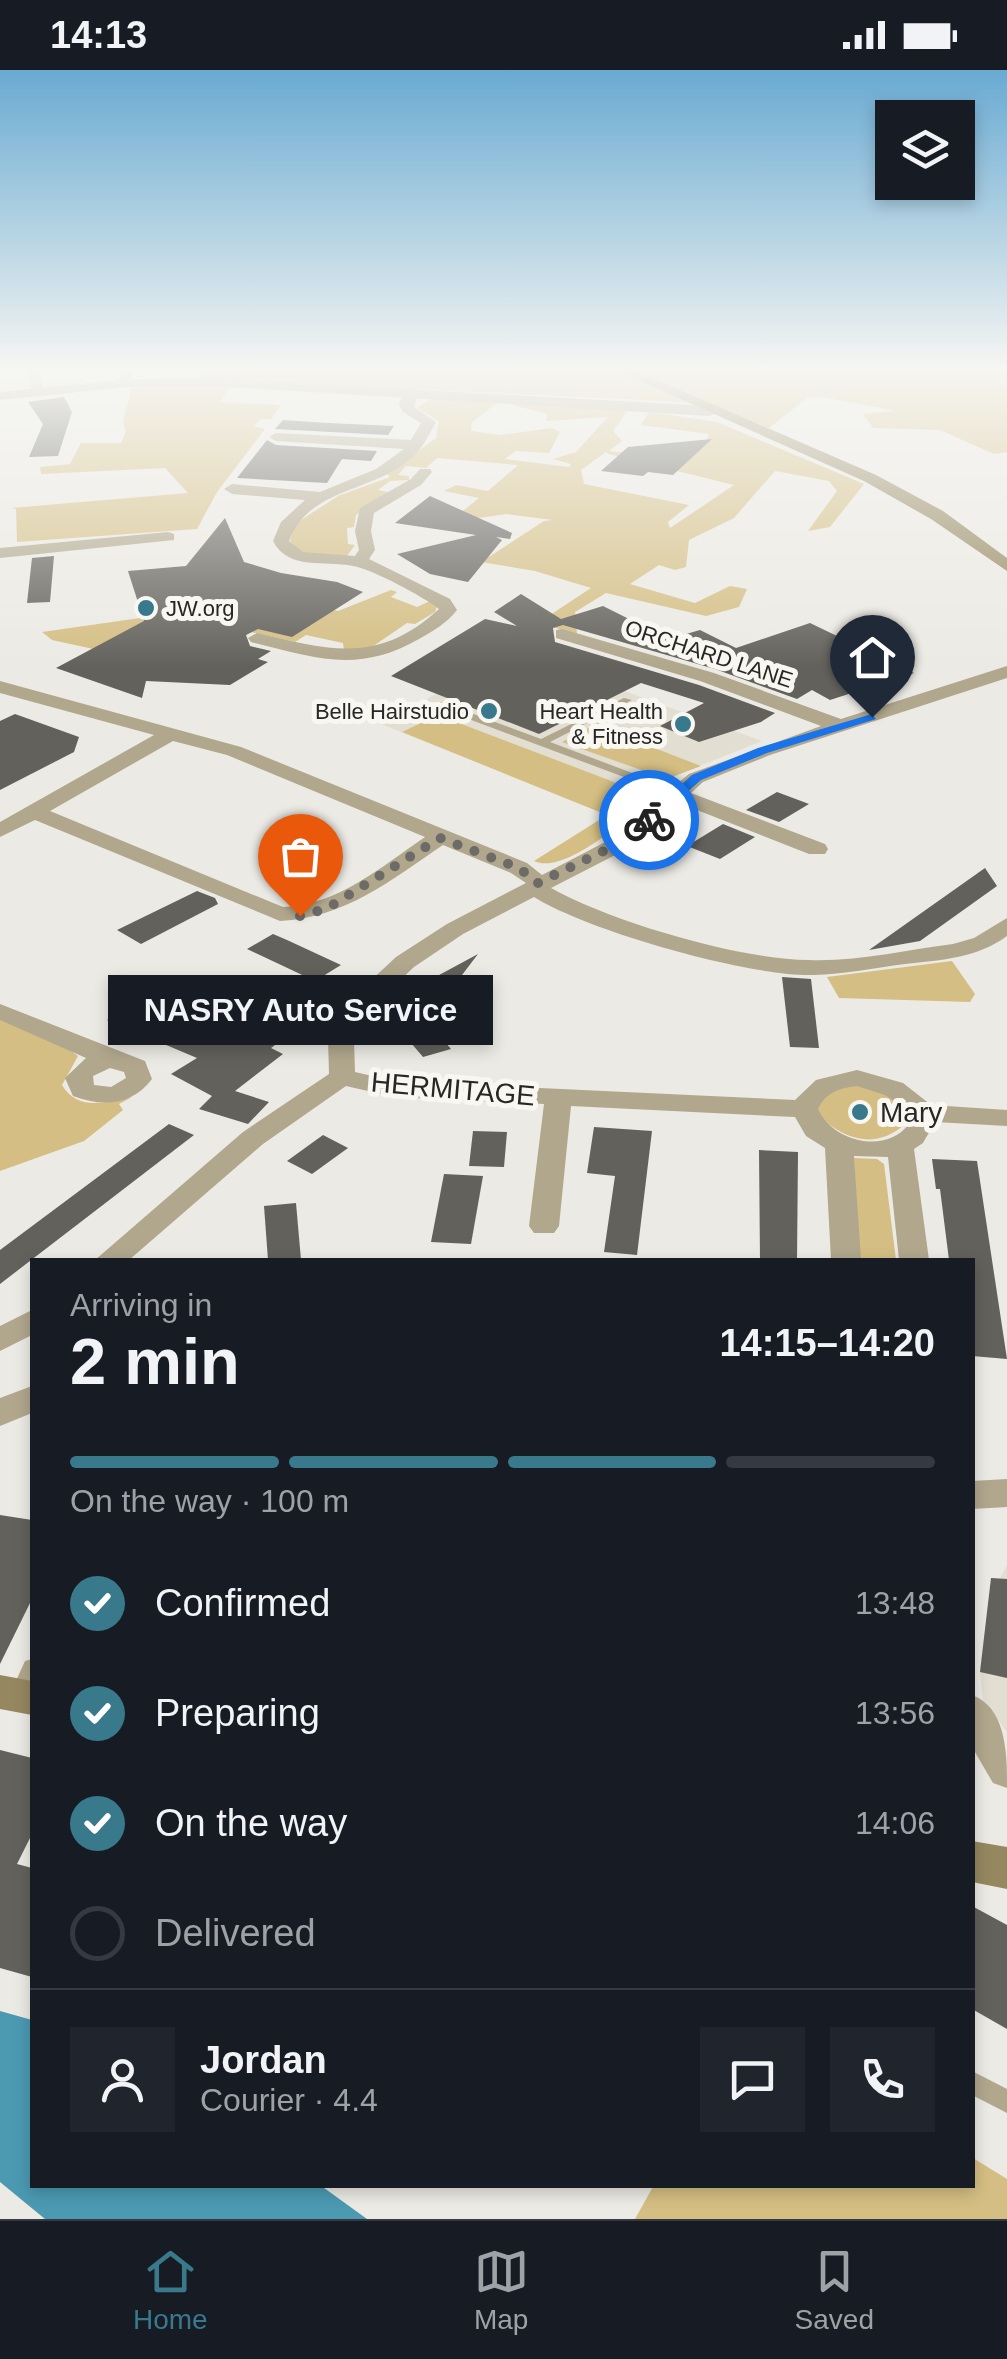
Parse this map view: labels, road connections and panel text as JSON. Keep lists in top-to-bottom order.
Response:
{
  "streets": {
    "street": ["ORCHARD LANE", "HERMITAGE"]
  },
  "places": [
    "JW.org",
    "Belle Hairstudio",
    "Heart Health & Fitness",
    "NASRY Auto Service",
    "Mary"
  ],
  "page": {
    "status": "14:13",
    "bubble": "NASRY Auto Service",
    "heading": ["2 min", "Arriving in", "14:15–14:20"],
    "panel": ["Jordan", "Courier · 4.4"],
    "bar": "On the way · 100 m",
    "list": [
      ["Confirmed", "13:48"],
      ["Preparing", "13:56"],
      ["On the way", "14:06"],
      "Delivered"
    ],
    "tabs": ["Home", "Map", "Saved"]
  }
}
